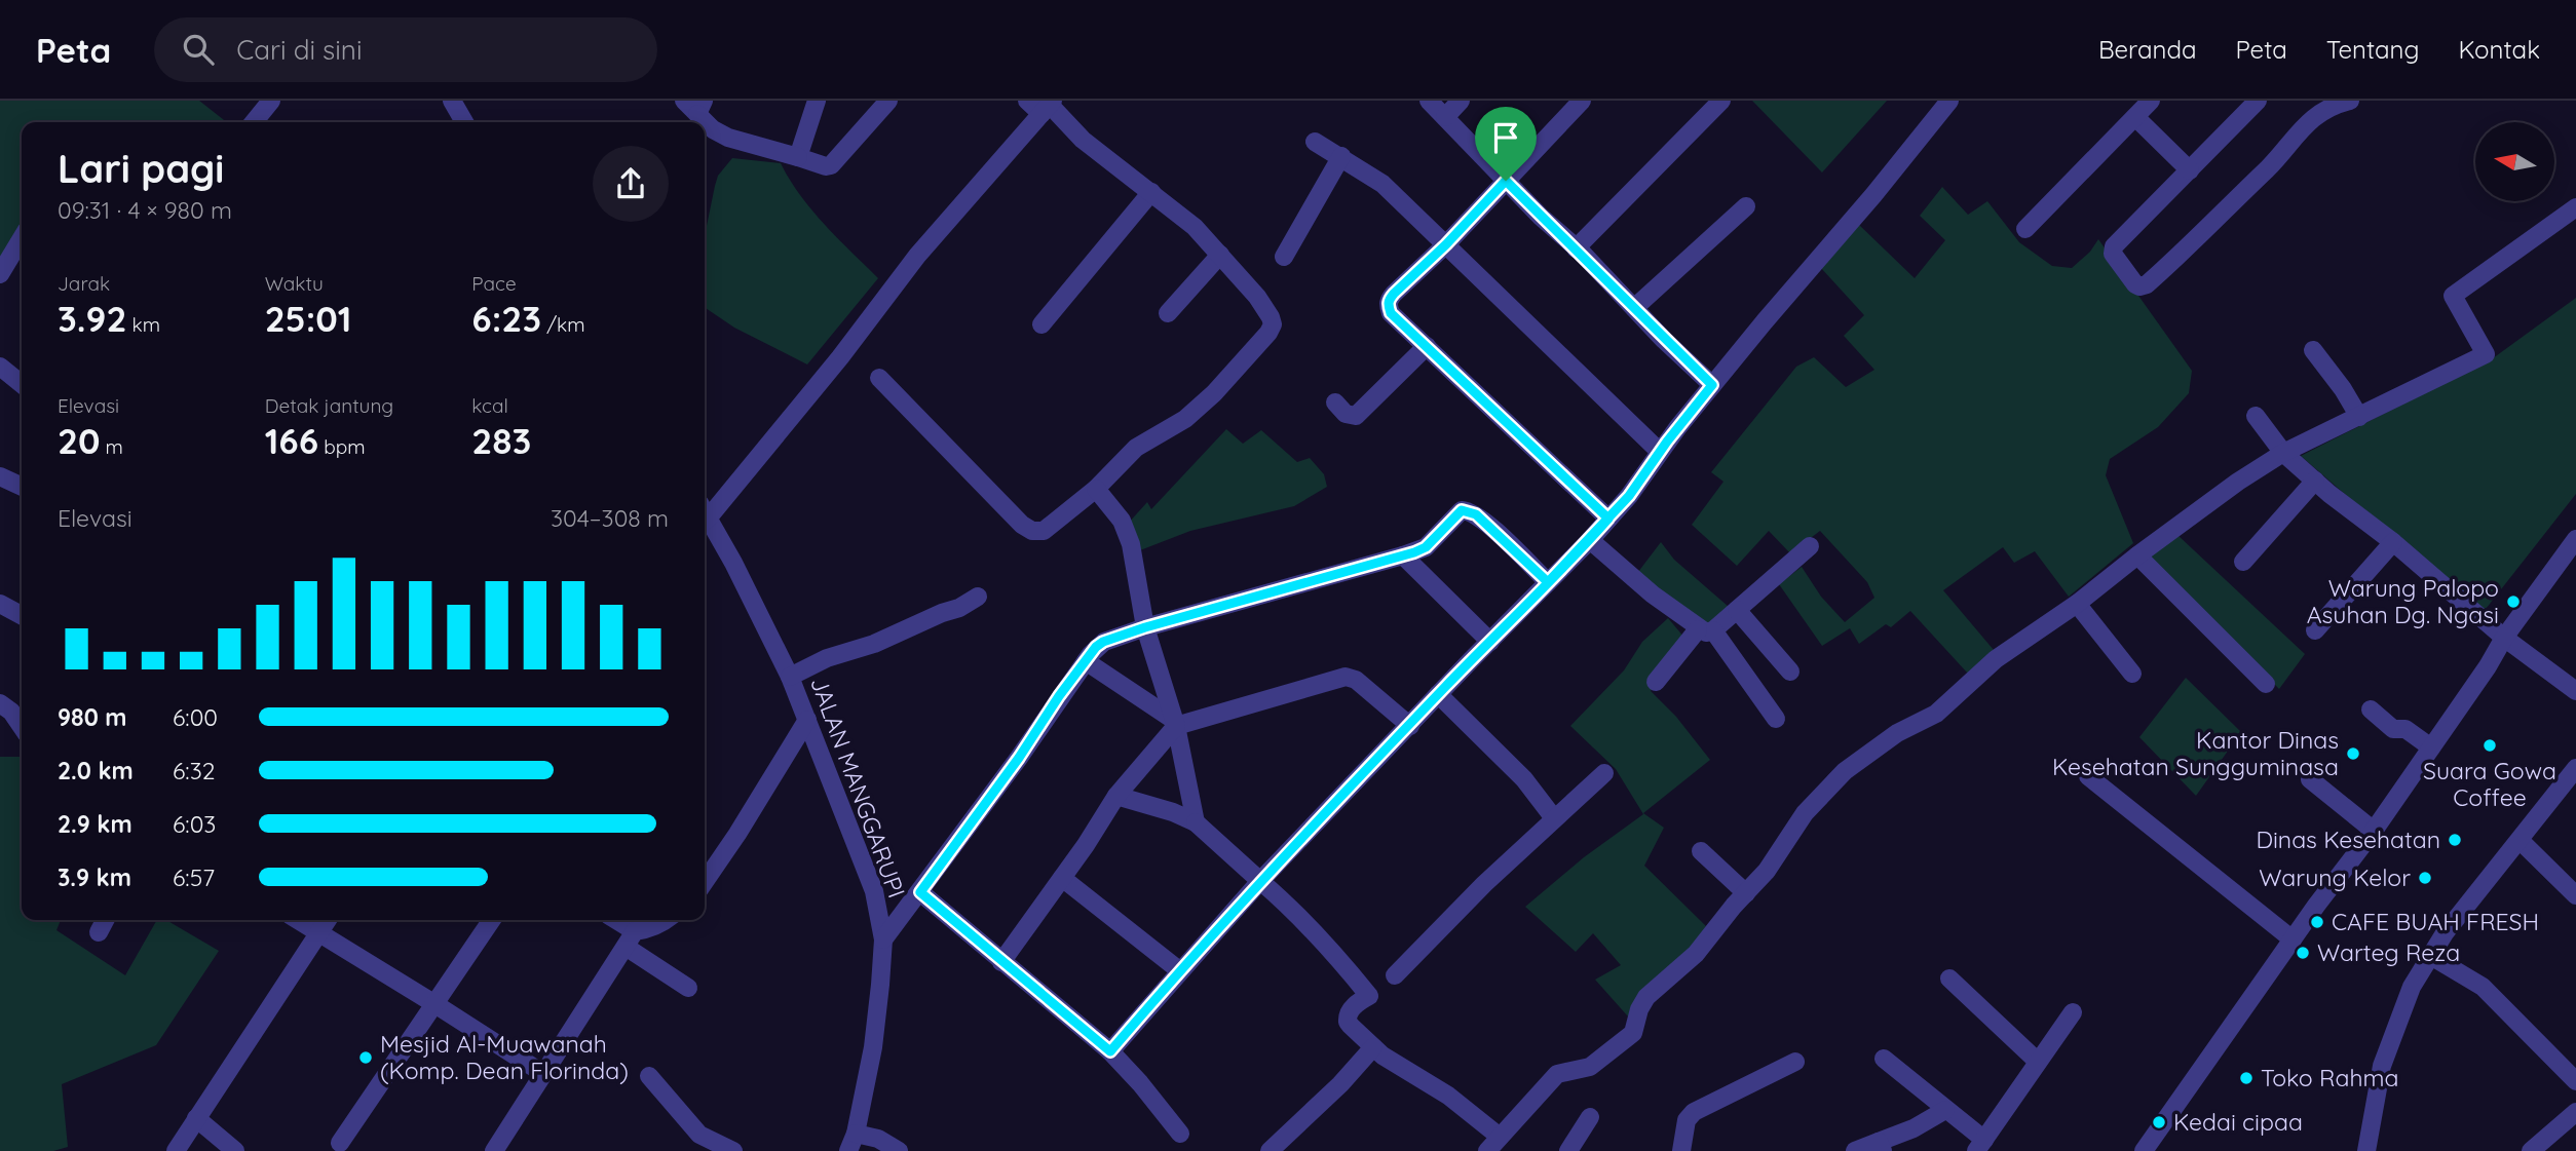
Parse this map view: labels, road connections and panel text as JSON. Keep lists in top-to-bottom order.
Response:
{
  "streets": {
    "street": ["JALAN MANGGARUPI"]
  },
  "places": [
    "Warung Palopo Asuhan Dg. Ngasi",
    "Suara Gowa Coffee",
    "Kantor Dinas Kesehatan Sungguminasa",
    "Dinas Kesehatan",
    "Warung Kelor",
    "CAFE BUAH FRESH",
    "Warteg Reza",
    "Mesjid Al-Muawanah (Komp. Dean Florinda)",
    "Toko Rahma",
    "Kedai cipaa"
  ],
  "north": "left",
  "page": {
    "header": "Peta",
    "search": "Cari di sini",
    "nav": [
      "Beranda",
      "Peta",
      "Tentang",
      "Kontak"
    ],
    "heading": ["Lari pagi", "09:31 · 4 × 980 m"],
    "stats": [
      ["Jarak", "3.92 km"],
      ["Waktu", "25:01"],
      ["Pace", "6:23 /km"],
      ["Elevasi", "20 m"],
      ["Detak jantung", "166 bpm"],
      ["kcal", "283"]
    ],
    "chart": ["Elevasi", "304–308 m"],
    "list": [
      {
        "name": "980 m",
        "note": "6:00"
      },
      {
        "name": "2.0 km",
        "note": "6:32"
      },
      {
        "name": "2.9 km",
        "note": "6:03"
      },
      {
        "name": "3.9 km",
        "note": "6:57"
      }
    ]
  }
}
